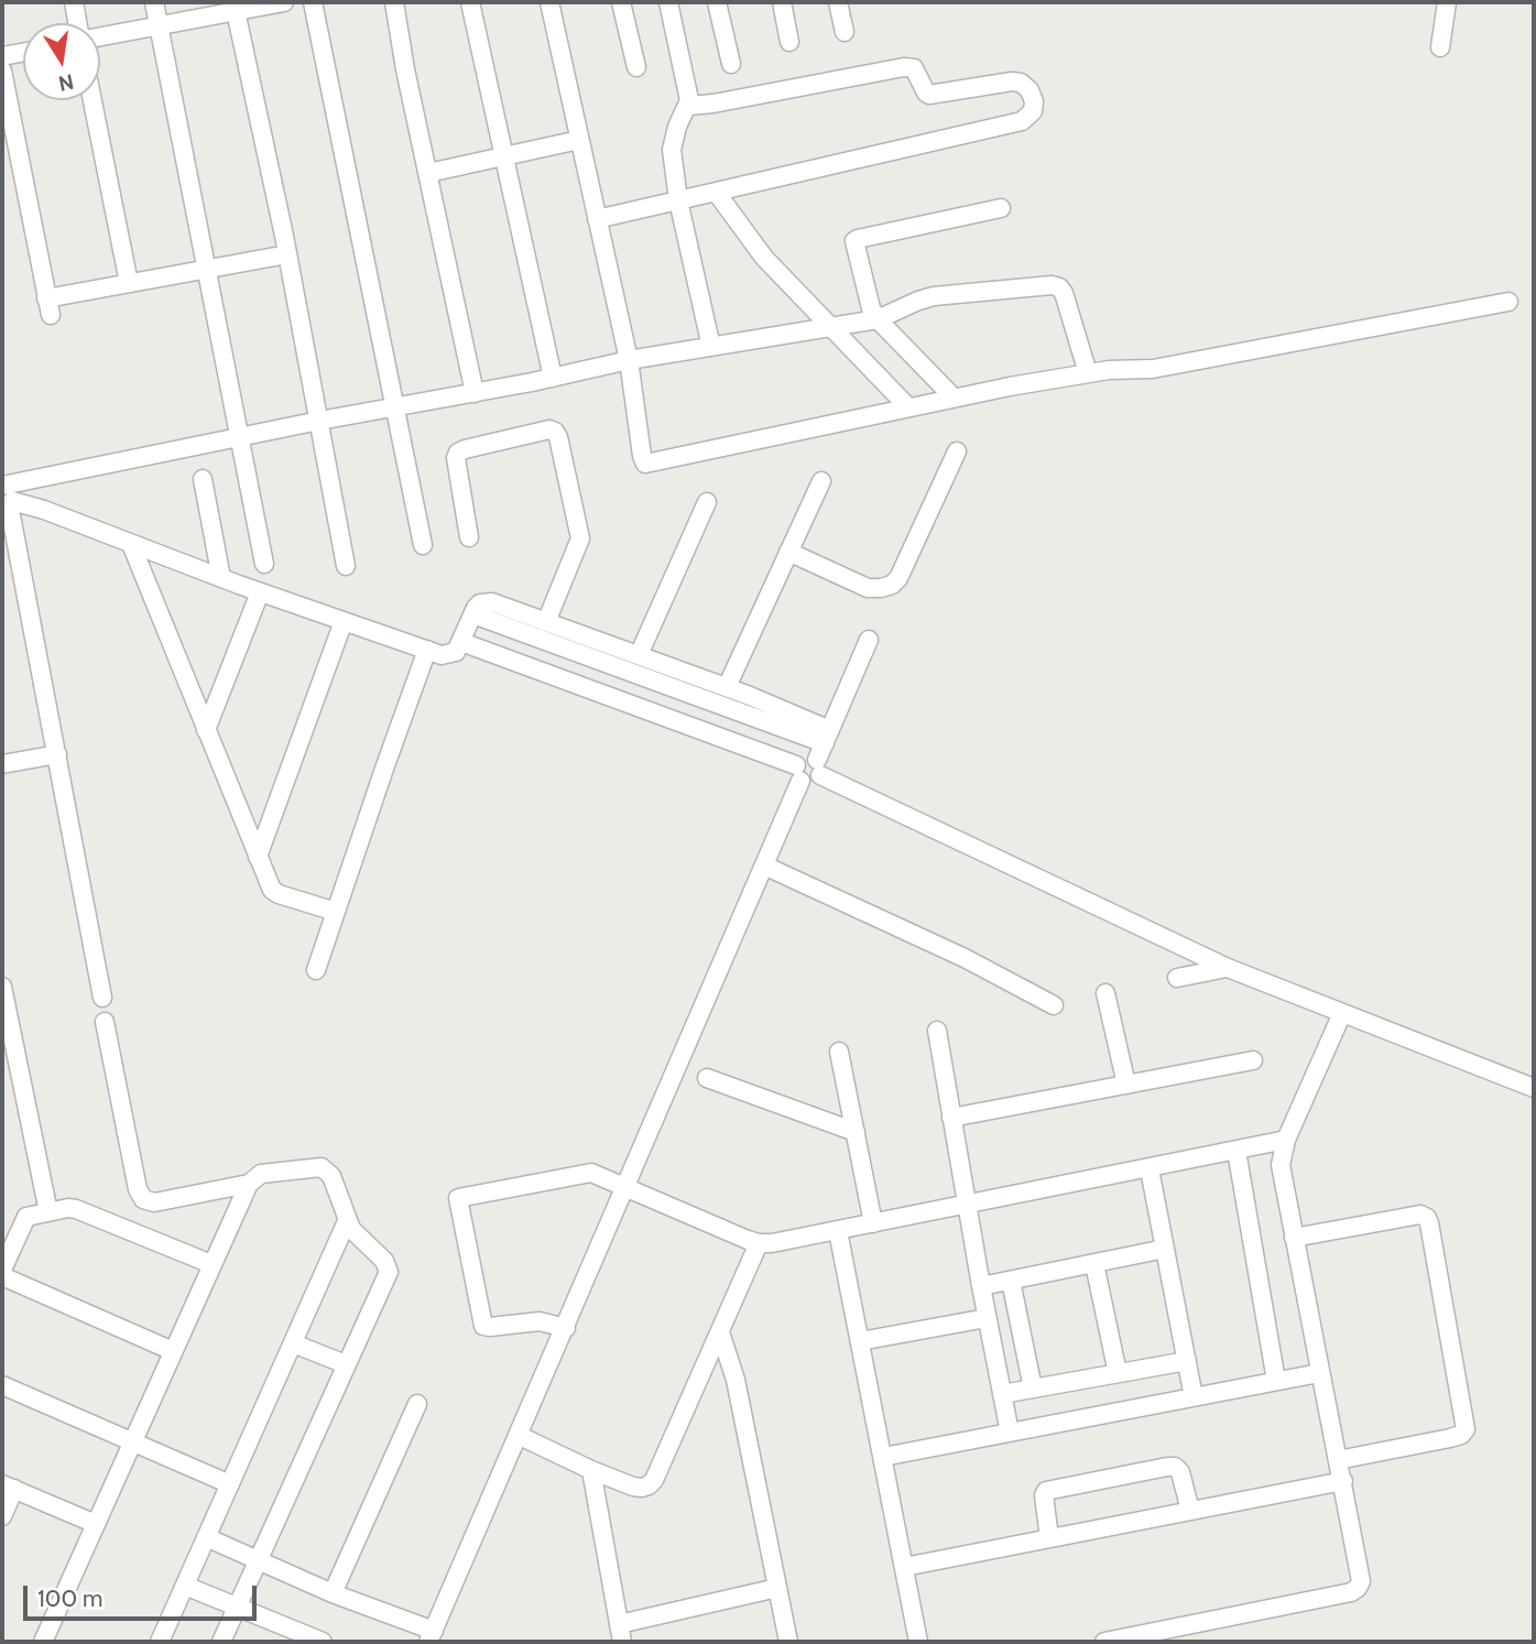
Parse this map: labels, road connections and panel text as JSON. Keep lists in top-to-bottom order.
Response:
{
  "scale_bar": "100 m",
  "north": "bottom"
}
